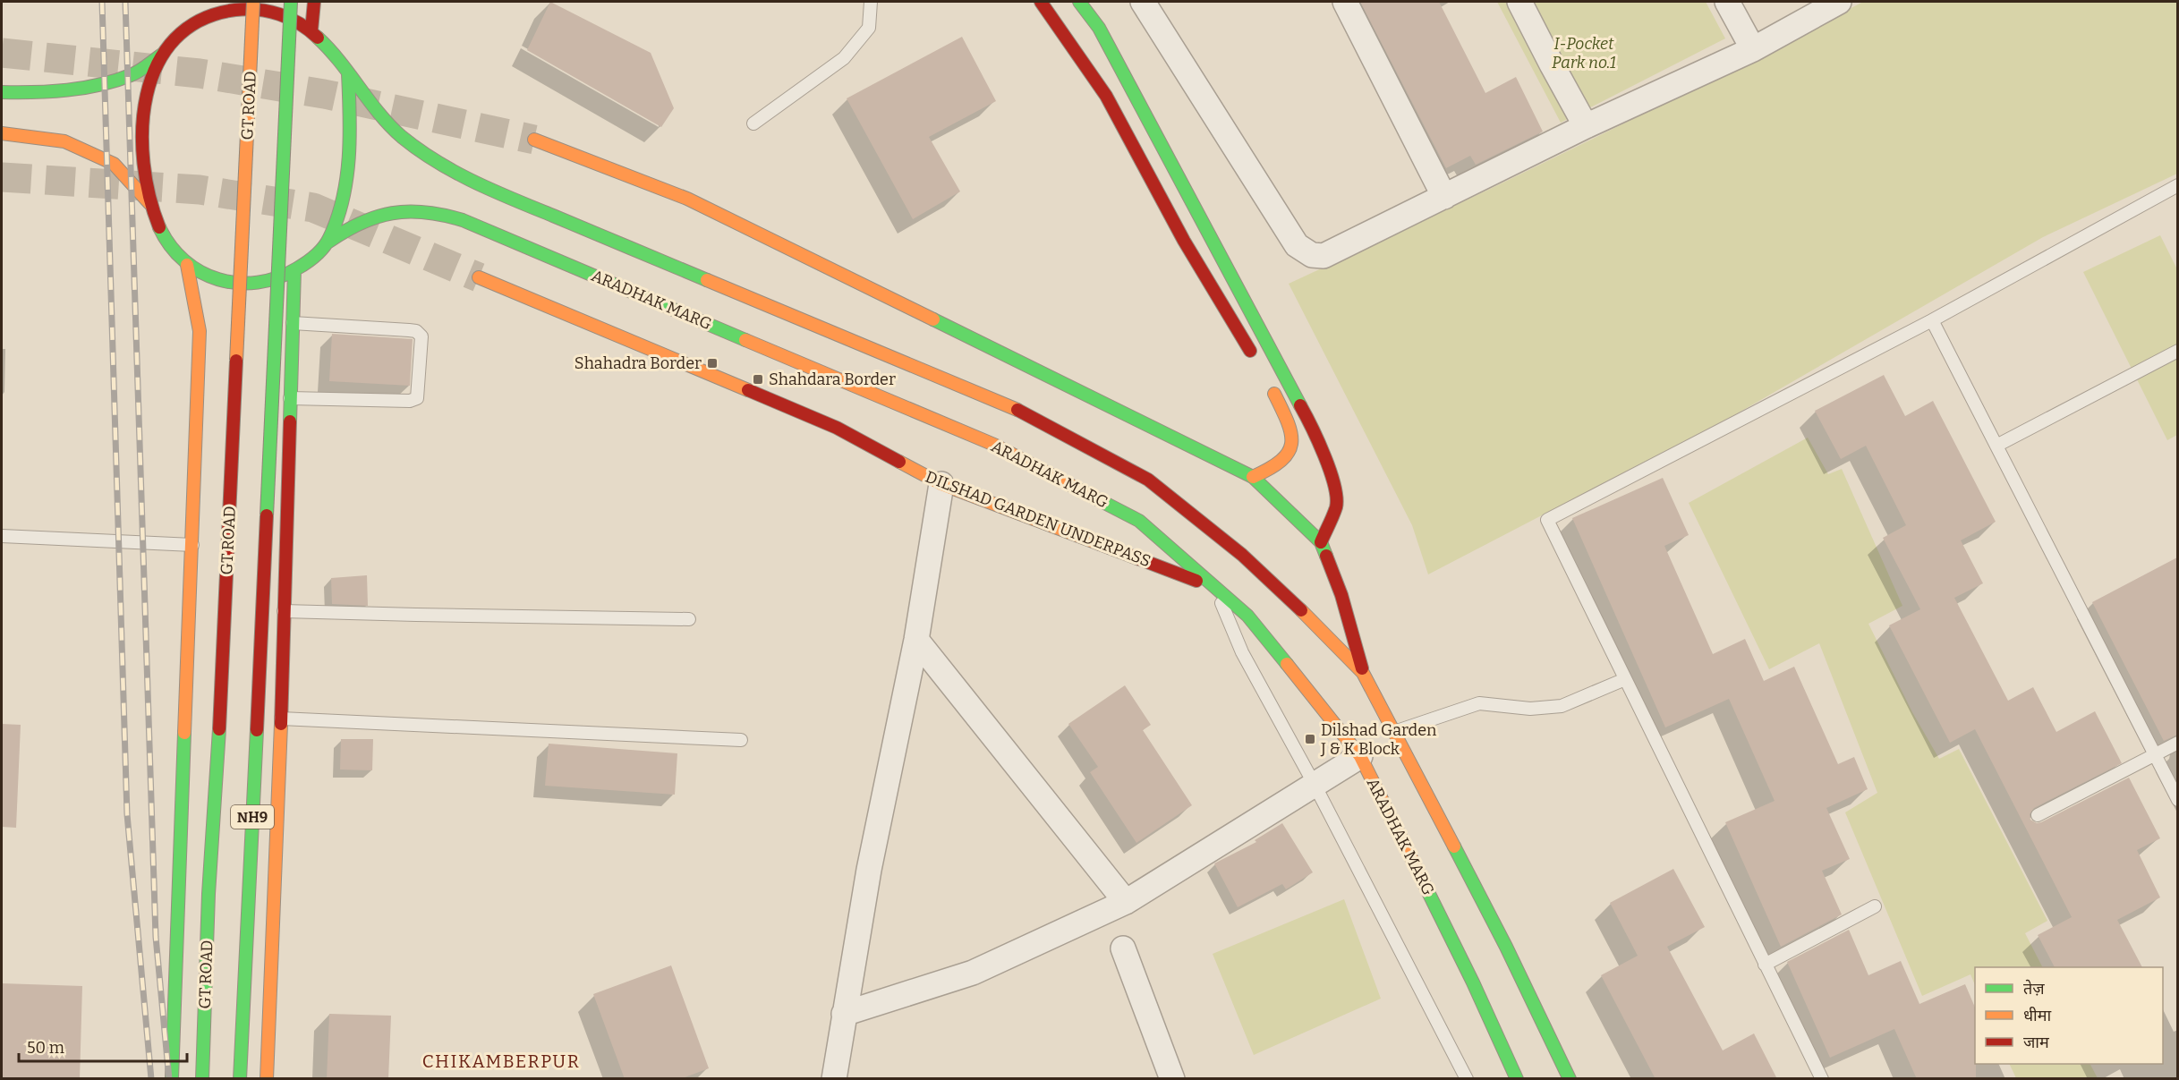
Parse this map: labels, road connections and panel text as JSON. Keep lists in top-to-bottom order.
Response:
{
  "streets": {
    "main road": [
      "GT ROAD",
      "ARADHAK MARG",
      "DILSHAD GARDEN UNDERPASS",
      "NH9"
    ]
  },
  "crossings": [
    ["GT ROAD", "ARADHAK MARG"],
    ["ARADHAK MARG", "DILSHAD GARDEN UNDERPASS"]
  ],
  "districts": ["CHIKAMBERPUR"],
  "parks": ["I-Pocket Park no.1"],
  "places": {
    "transit": ["Shahadra Border", "Shahdara Border", "Dilshad Garden J & K Block"]
  },
  "legend": ["तेज़", "धीमा", "जाम"],
  "scale_bar": "50 m"
}
